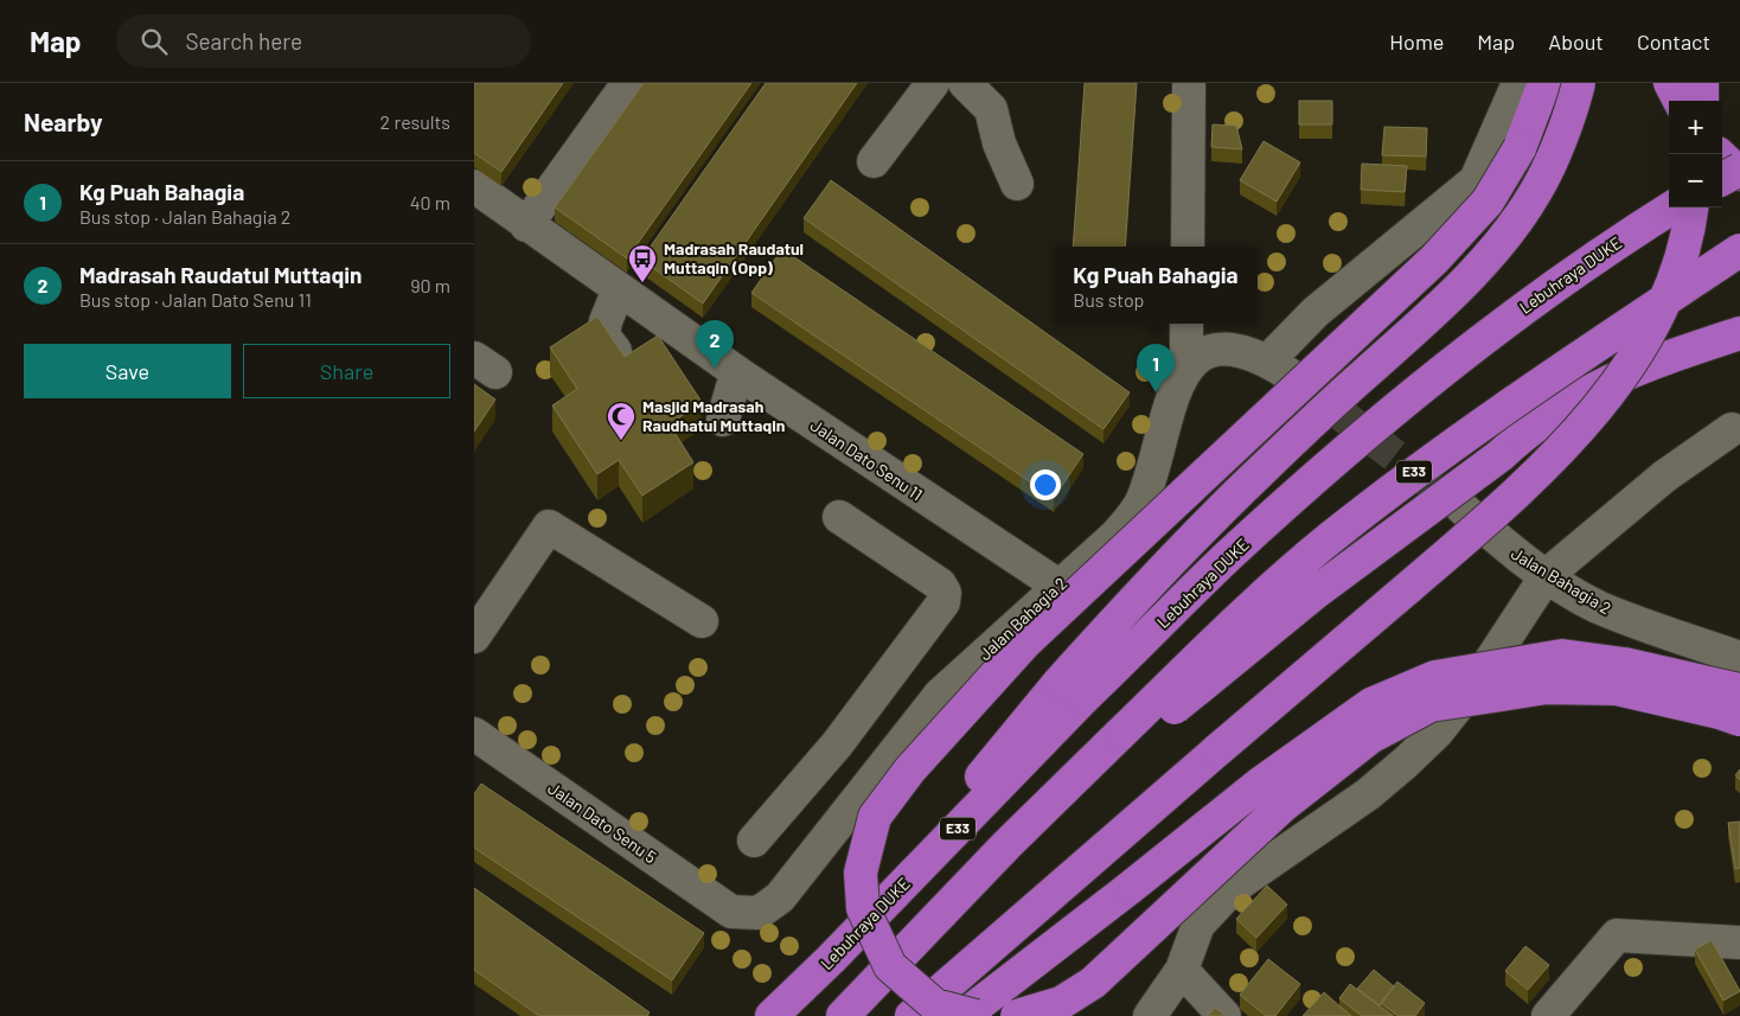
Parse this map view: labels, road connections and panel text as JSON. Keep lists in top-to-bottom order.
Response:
{
  "streets": {
    "highway": ["Lebuhraya DUKE", "E33"],
    "street": ["Jalan Dato Senu 11", "Jalan Bahagia 2", "Jalan Dato Senu 5"]
  },
  "crossings": [
    ["Jalan Dato Senu 11", "Jalan Bahagia 2"],
    ["Jalan Bahagia 2", "Jalan Dato Senu 5"]
  ],
  "places": {
    "bus stop": ["Madrasah Raudatul Muttaqin (Opp)"],
    "mosque": ["Masjid Madrasah Raudhatul Muttaqin"]
  },
  "page": {
    "header": "Map",
    "search": "Search here",
    "nav": [
      "Home",
      "Map",
      "About",
      "Contact"
    ],
    "heading": ["Nearby", "2 results"],
    "map_buttons": ["+", "−"],
    "list": [
      {
        "mark": "1",
        "name": "Kg Puah Bahagia",
        "note": "Bus stop · Jalan Bahagia 2",
        "value": "40 m"
      },
      {
        "mark": "2",
        "name": "Madrasah Raudatul Muttaqin",
        "note": "Bus stop · Jalan Dato Senu 11",
        "value": "90 m"
      }
    ],
    "popup": ["Kg Puah Bahagia", "Bus stop"],
    "pins": ["2", "1"],
    "buttons": ["Save", "Share"]
  }
}
